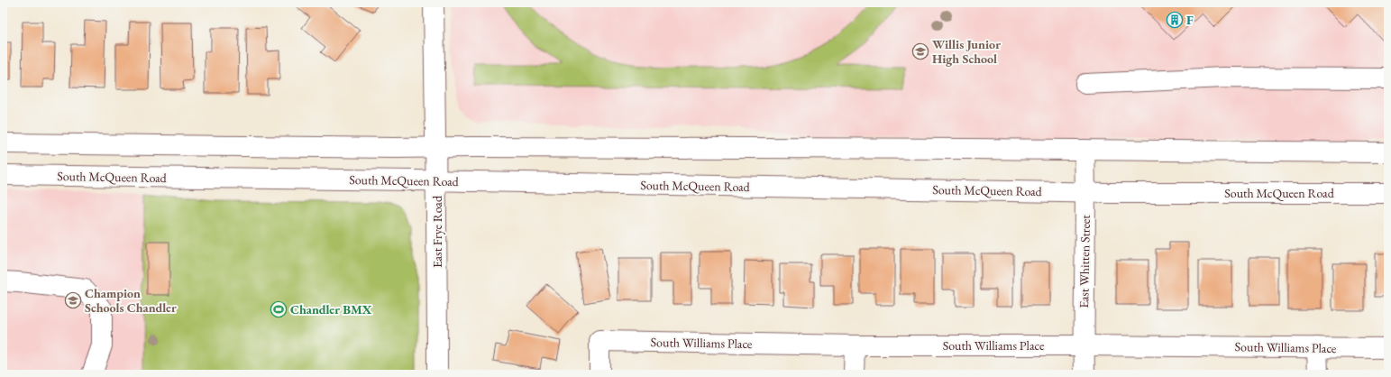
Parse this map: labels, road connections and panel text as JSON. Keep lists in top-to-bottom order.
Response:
{
  "streets": {
    "main road": [
      "South McQueen Road",
      "East Frye Road",
      "East Whitten Street",
      "South Williams Place"
    ]
  },
  "crossings": [
    ["South McQueen Road", "East Frye Road"],
    ["South McQueen Road", "East Whitten Street"],
    ["East Whitten Street", "South Williams Place"]
  ],
  "places": {
    "building": ["F"],
    "school or university": ["Willis Junior High School", "Champion Schools Chandler"],
    "sports": ["Chandler BMX"]
  }
}
